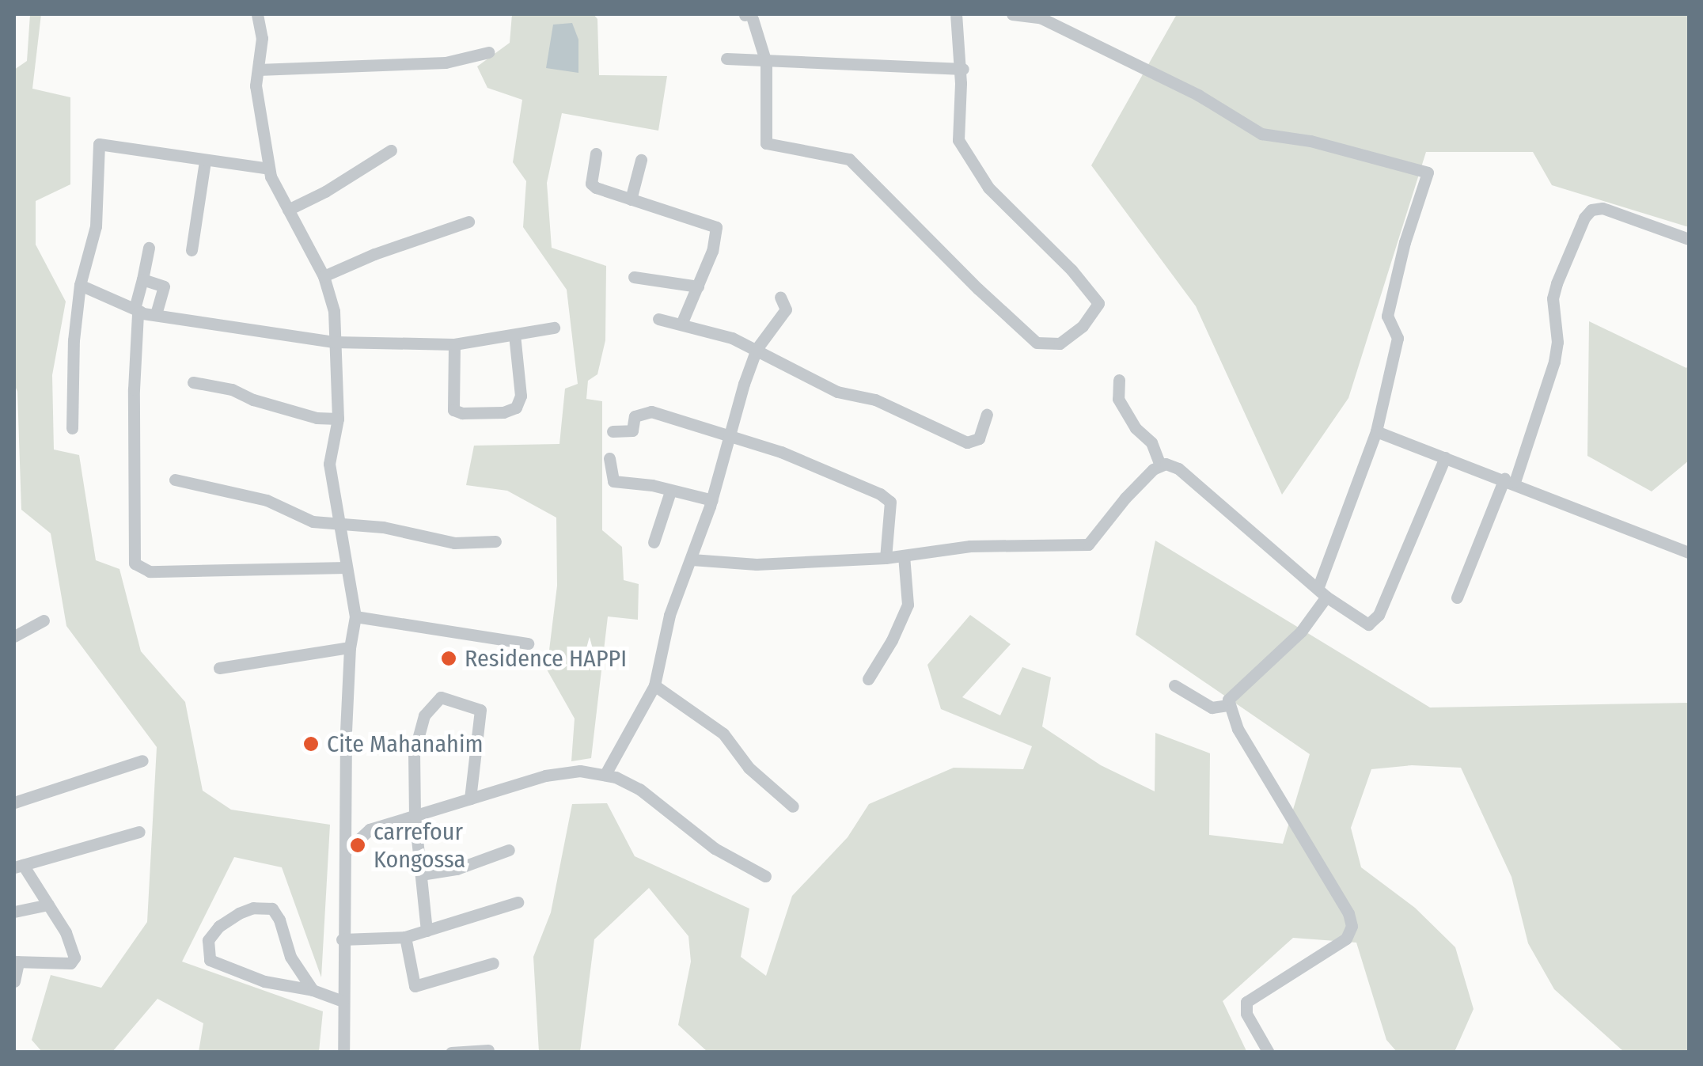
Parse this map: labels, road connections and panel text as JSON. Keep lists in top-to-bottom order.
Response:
{
  "places": ["Residence HAPPI", "Cite Mahanahim", "carrefour Kongossa"]
}
